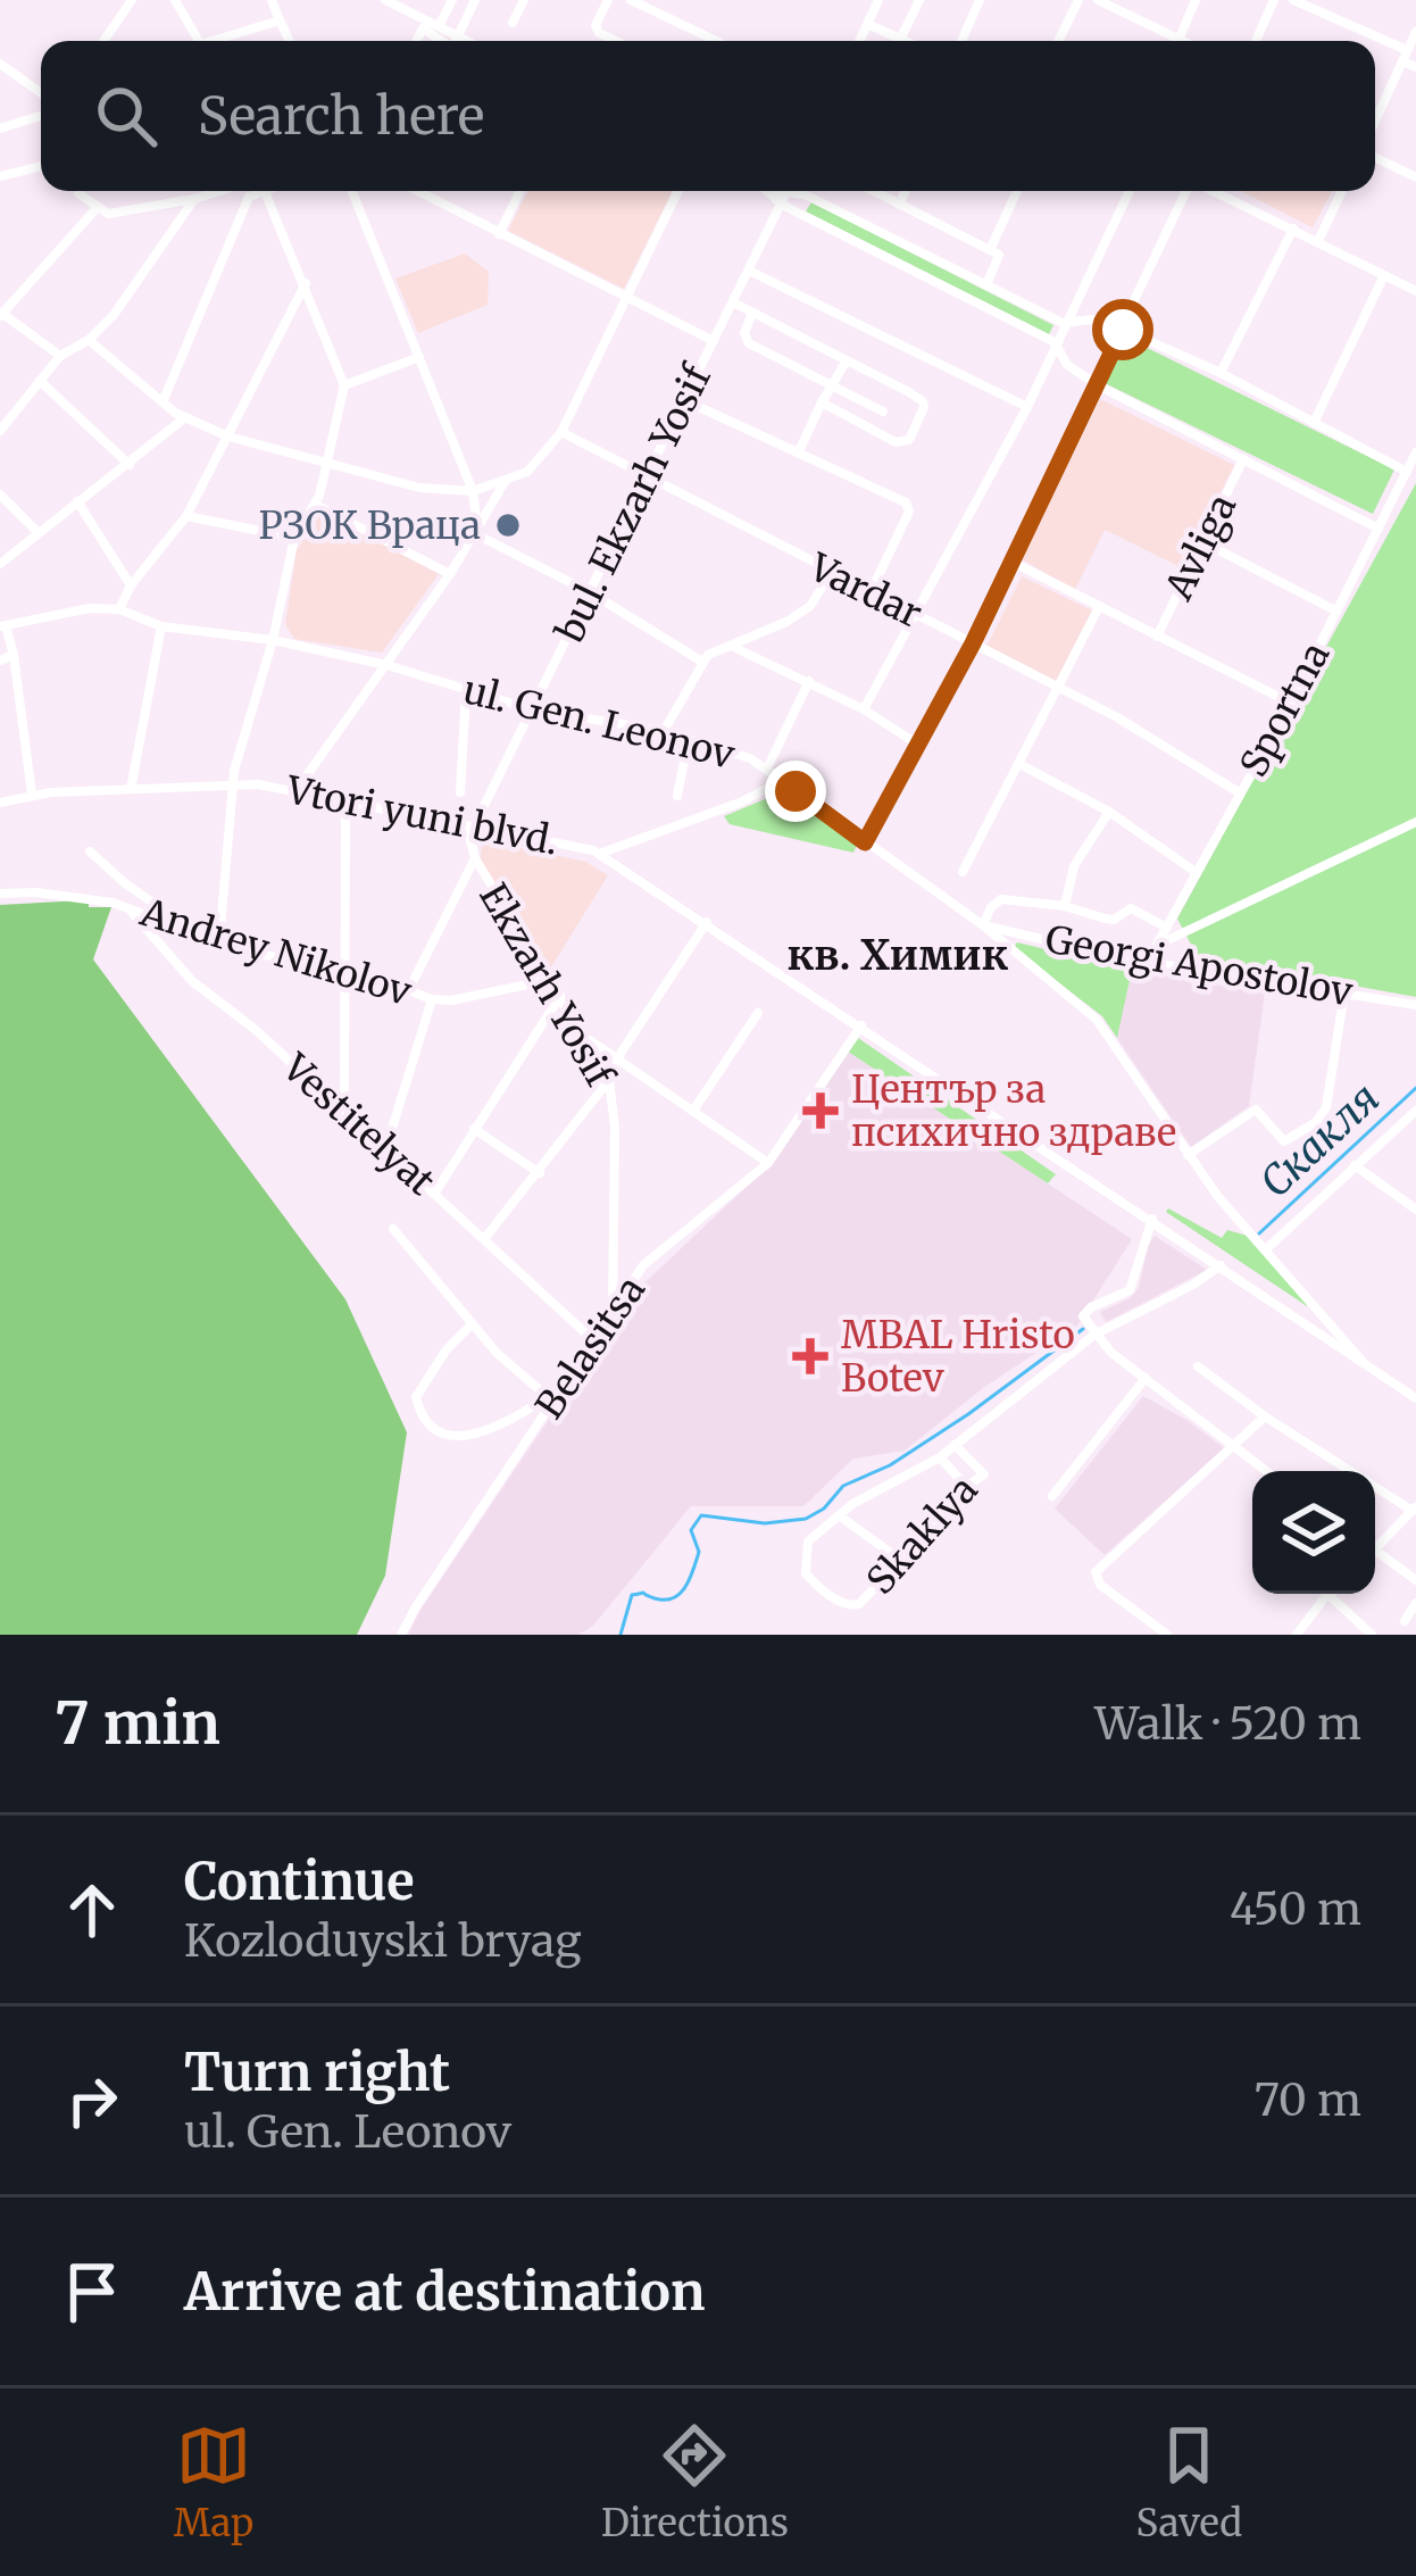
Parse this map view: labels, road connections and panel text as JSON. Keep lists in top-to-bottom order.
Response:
{
  "streets": {
    "street": [
      "bul. Ekzarh Yosif",
      "Avliga",
      "Vardar",
      "Sportna",
      "ul. Gen. Leonov",
      "Vtori yuni blvd.",
      "Andrey Nikolov",
      "Georgi Apostolov",
      "Ekzarh Yosif",
      "Vestitelyat",
      "Belasitsa",
      "Skaklya"
    ]
  },
  "crossings": [
    ["bul. Ekzarh Yosif", "Vardar"],
    ["bul. Ekzarh Yosif", "ul. Gen. Leonov"],
    ["bul. Ekzarh Yosif", "Vtori yuni blvd."],
    ["bul. Ekzarh Yosif", "Ekzarh Yosif"],
    ["Vardar", "Sportna"],
    ["Sportna", "Georgi Apostolov"],
    ["ul. Gen. Leonov", "Vtori yuni blvd."],
    ["ul. Gen. Leonov", "Georgi Apostolov"],
    ["Vtori yuni blvd.", "Ekzarh Yosif"],
    ["Vtori yuni blvd.", "Belasitsa"],
    ["Vtori yuni blvd.", "Skaklya"],
    ["Andrey Nikolov", "Ekzarh Yosif"],
    ["Andrey Nikolov", "Vestitelyat"],
    ["Ekzarh Yosif", "Belasitsa"],
    ["Vestitelyat", "Belasitsa"]
  ],
  "districts": ["кв. Химик"],
  "water": ["Скакля"],
  "places": {
    "other": ["РЗОК Враца"],
    "health": ["Център за психично здраве", "MBAL Hristo Botev"]
  },
  "page": {
    "search": "Search here",
    "heading": ["7 min", "Walk · 520 m"],
    "list": [
      ["Continue", "Kozloduyski bryag", "450 m"],
      ["Turn right", "ul. Gen. Leonov", "70 m"],
      "Arrive at destination"
    ],
    "nav": ["Map", "Directions", "Saved"]
  }
}
